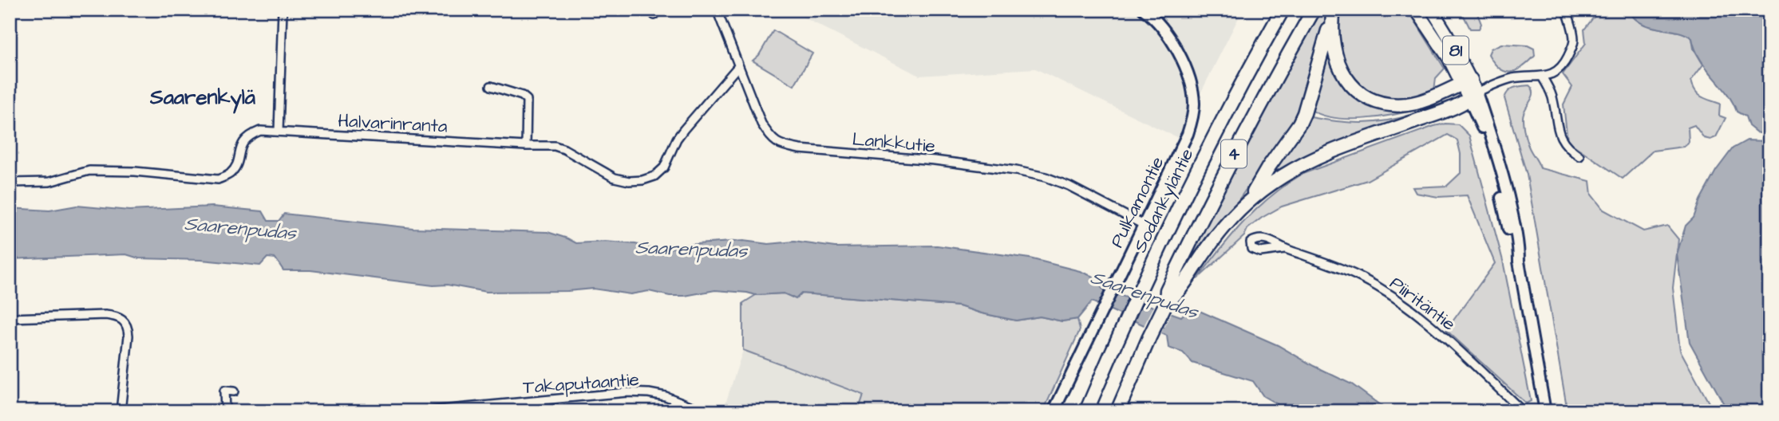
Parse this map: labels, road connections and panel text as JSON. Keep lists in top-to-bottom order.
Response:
{
  "streets": {
    "highway": ["4", "Sodankyläntie"],
    "main road": ["81"],
    "street": [
      "Halvarinranta",
      "Lankkutie",
      "Pulkamontie",
      "Piiritäntie",
      "Takaputaantie"
    ]
  },
  "crossings": [
    ["Halvarinranta", "Lankkutie"],
    ["Lankkutie", "Pulkamontie"]
  ],
  "districts": ["Saarenkylä"],
  "water": ["Saarenpudas"]
}
